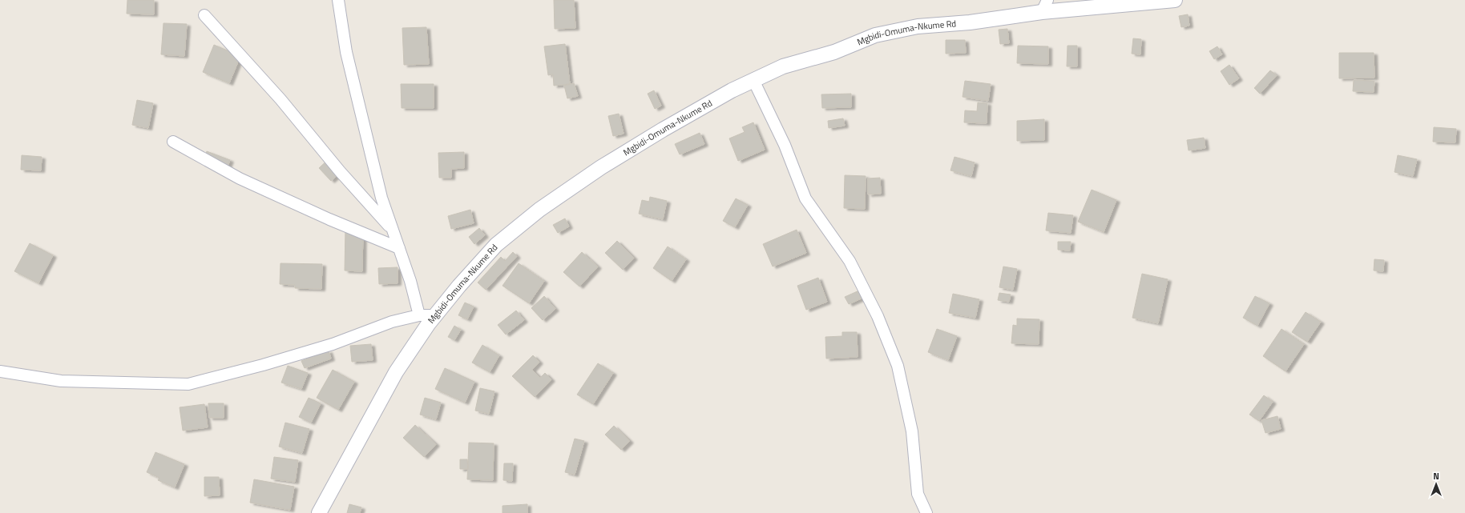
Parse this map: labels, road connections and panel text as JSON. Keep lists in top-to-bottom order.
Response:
{
  "streets": {
    "street": ["Mgbidi-Omuma-Nkume Rd"]
  },
  "north": "top"
}
